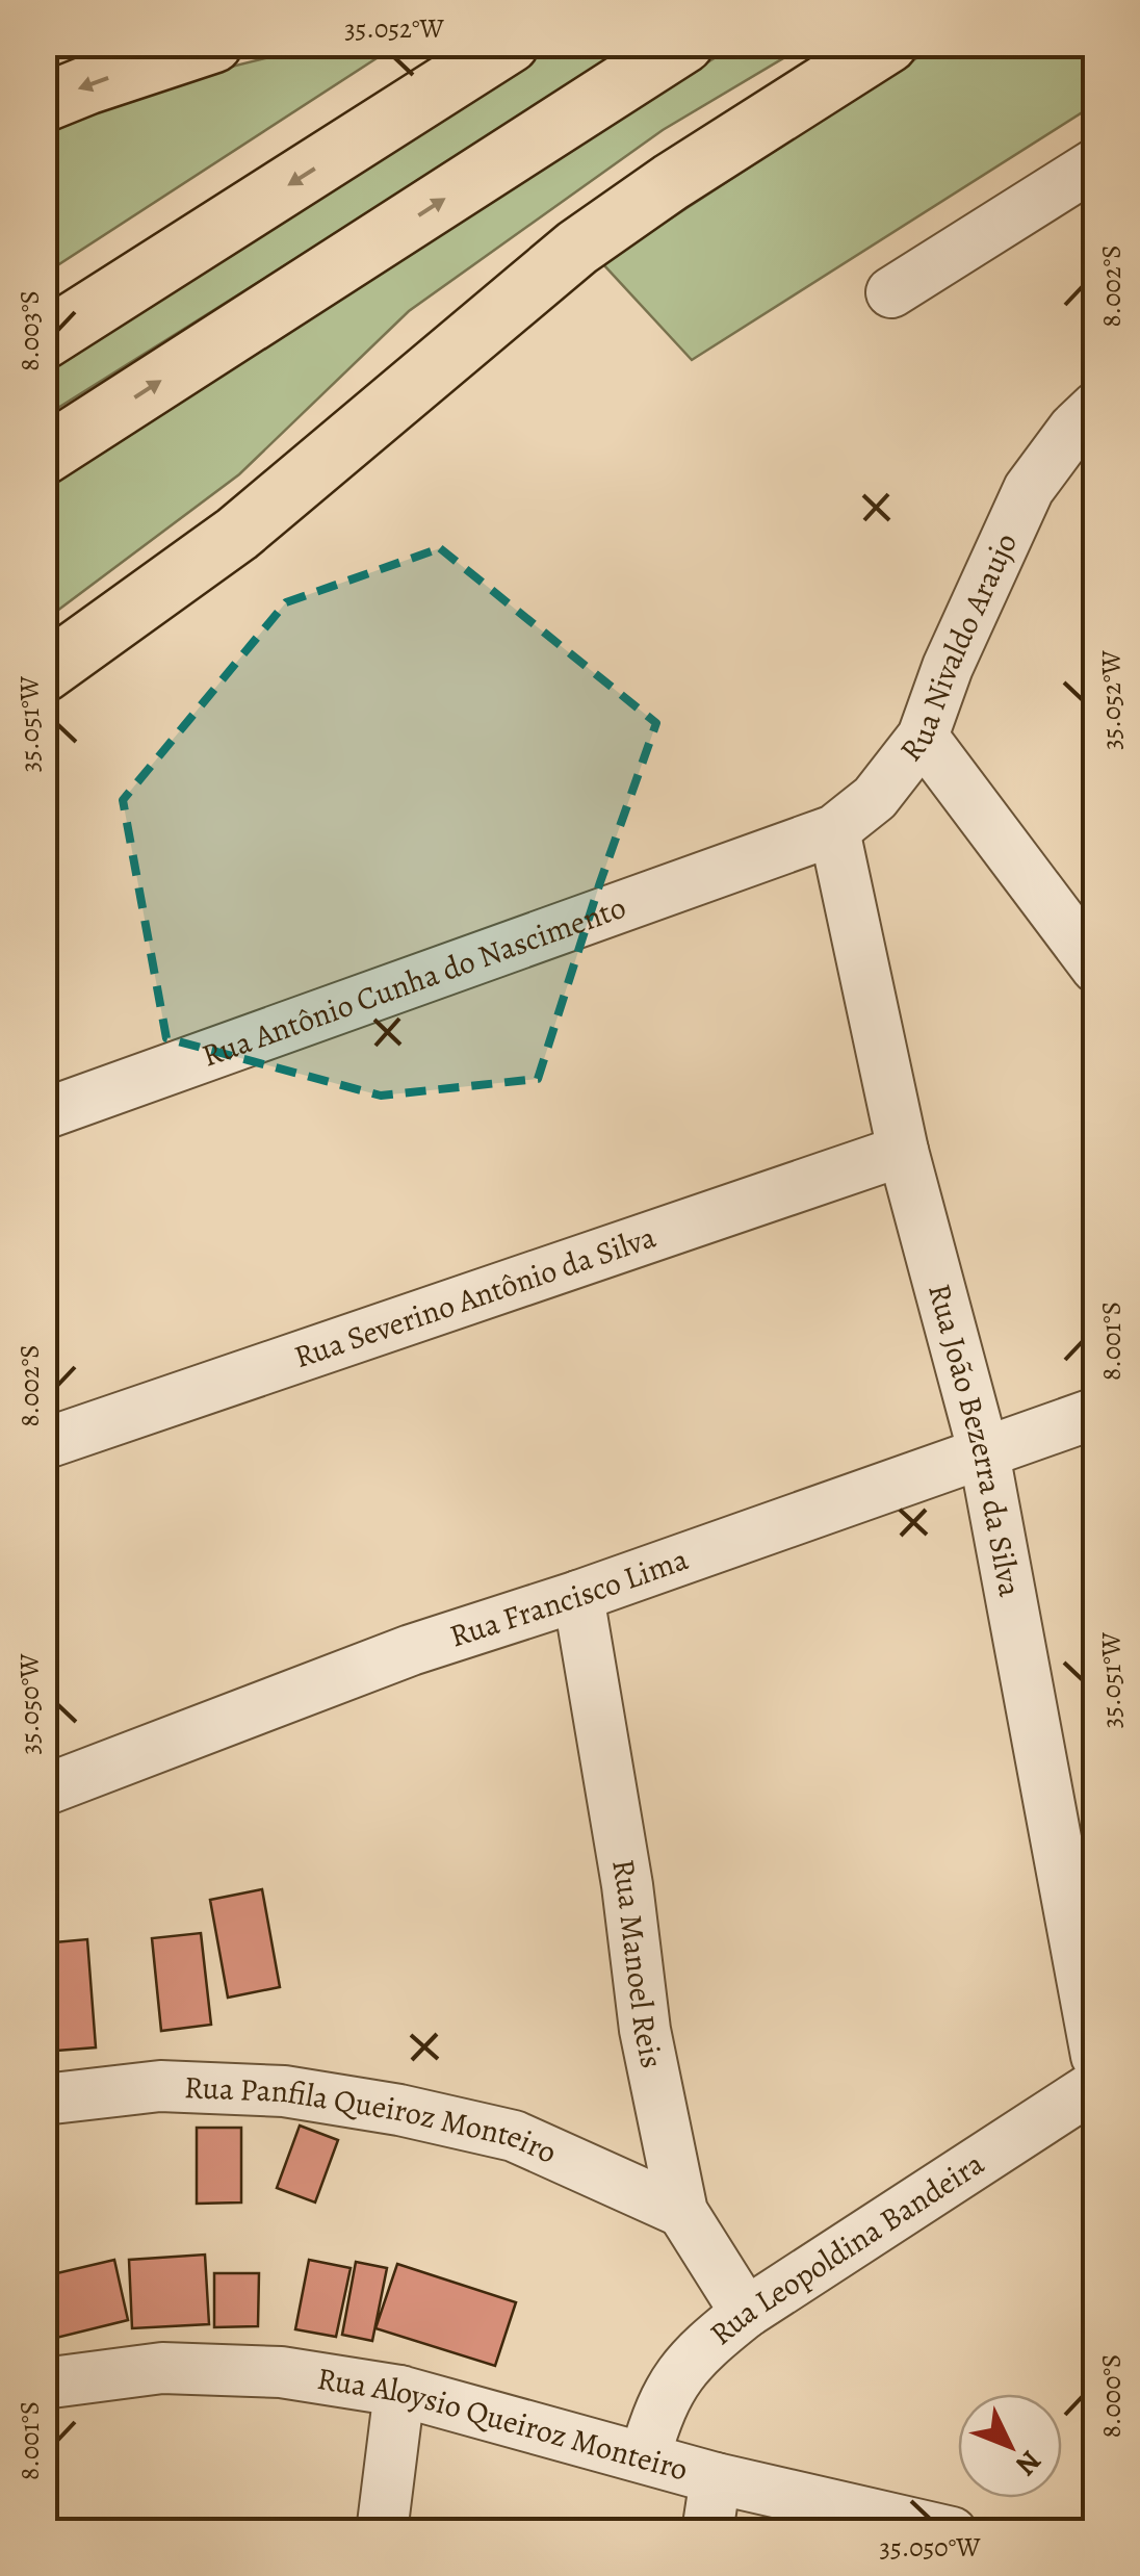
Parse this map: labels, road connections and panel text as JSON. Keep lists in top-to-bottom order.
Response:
{
  "streets": {
    "street": [
      "Rua Nivaldo Araujo",
      "Rua Antônio Cunha do Nascimento",
      "Rua Severino Antônio da Silva",
      "Rua João Bezerra da Silva",
      "Rua Francisco Lima",
      "Rua Manoel Reis",
      "Rua Panfila Queiroz Monteiro",
      "Rua Leopoldina Bandeira",
      "Rua Aloysio Queiroz Monteiro"
    ]
  },
  "crossings": [
    ["Rua Nivaldo Araujo", "Rua Antônio Cunha do Nascimento"],
    ["Rua Nivaldo Araujo", "Rua João Bezerra da Silva"],
    ["Rua Severino Antônio da Silva", "Rua João Bezerra da Silva"],
    ["Rua João Bezerra da Silva", "Rua Francisco Lima"],
    ["Rua Francisco Lima", "Rua Manoel Reis"],
    ["Rua Manoel Reis", "Rua Panfila Queiroz Monteiro"],
    ["Rua Manoel Reis", "Rua Leopoldina Bandeira"],
    ["Rua Leopoldina Bandeira", "Rua Aloysio Queiroz Monteiro"]
  ],
  "north": "bottom right",
  "coordinates": [
    "35.052°W",
    "8.002°S",
    "8.003°S",
    "35.051°W",
    "8.001°S",
    "35.050°W",
    "8.000°S"
  ]
}
